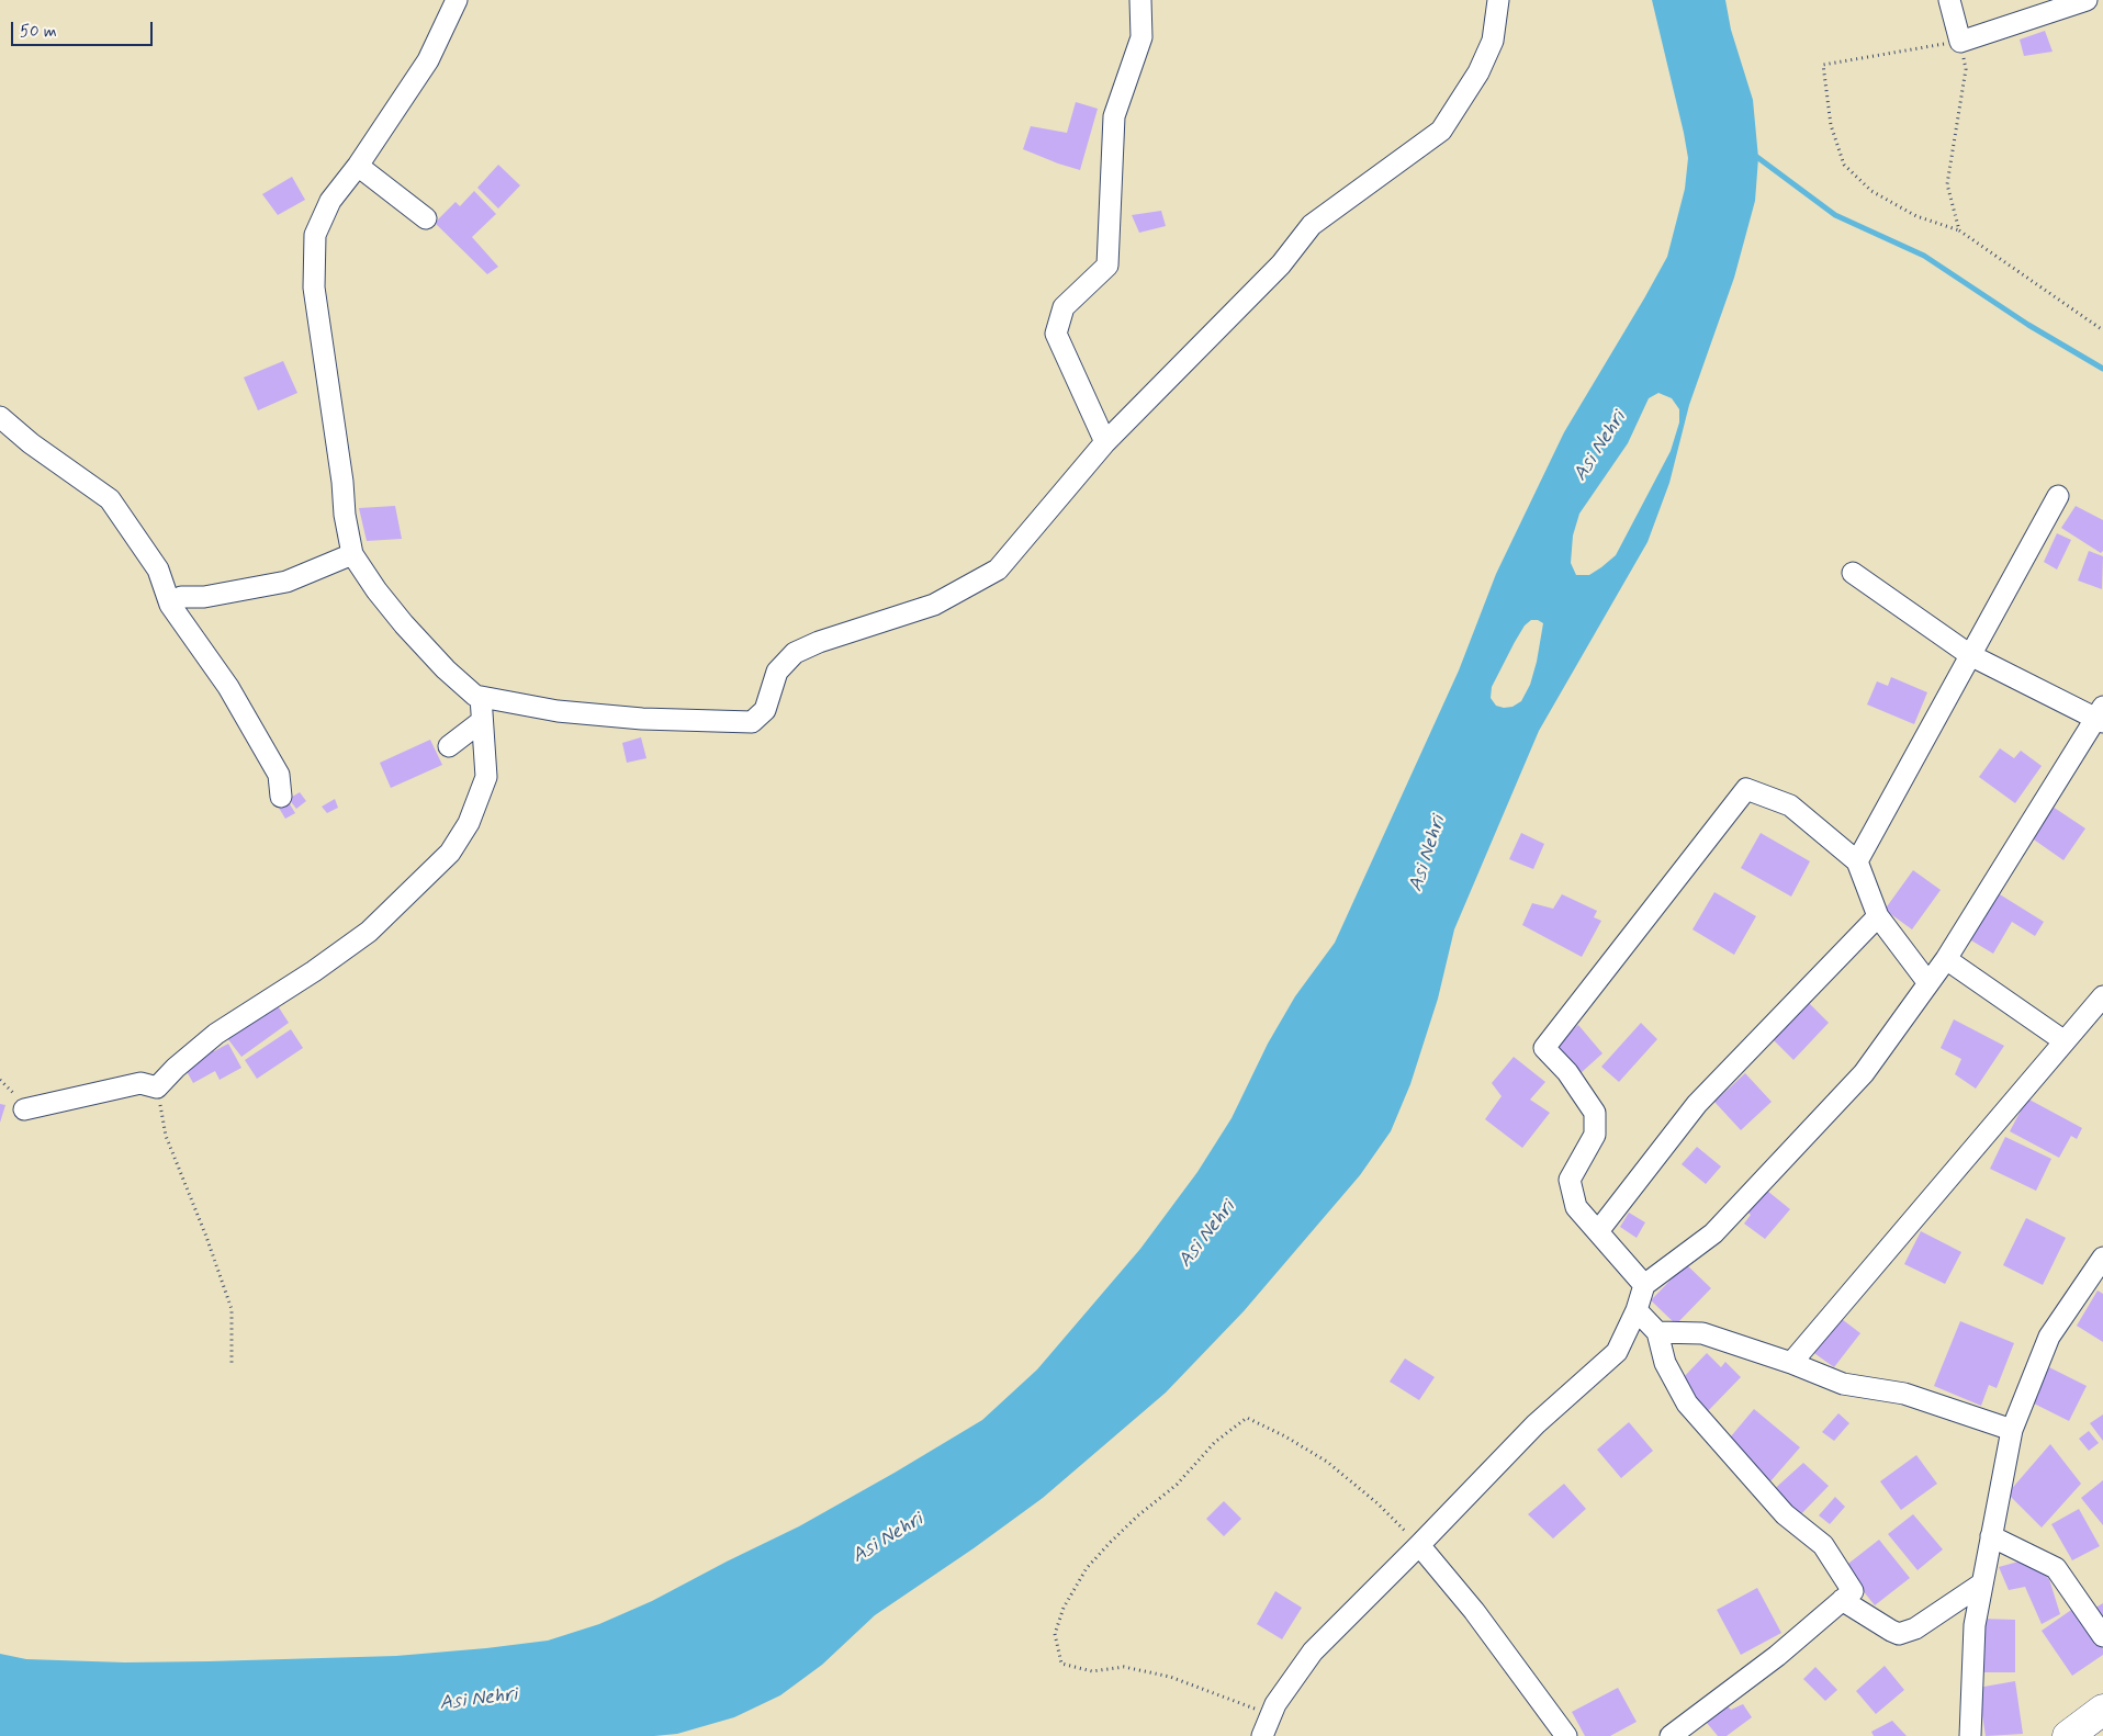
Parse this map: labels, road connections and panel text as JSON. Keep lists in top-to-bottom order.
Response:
{
  "water": ["Asi Nehri"],
  "scale_bar": "50 m"
}
